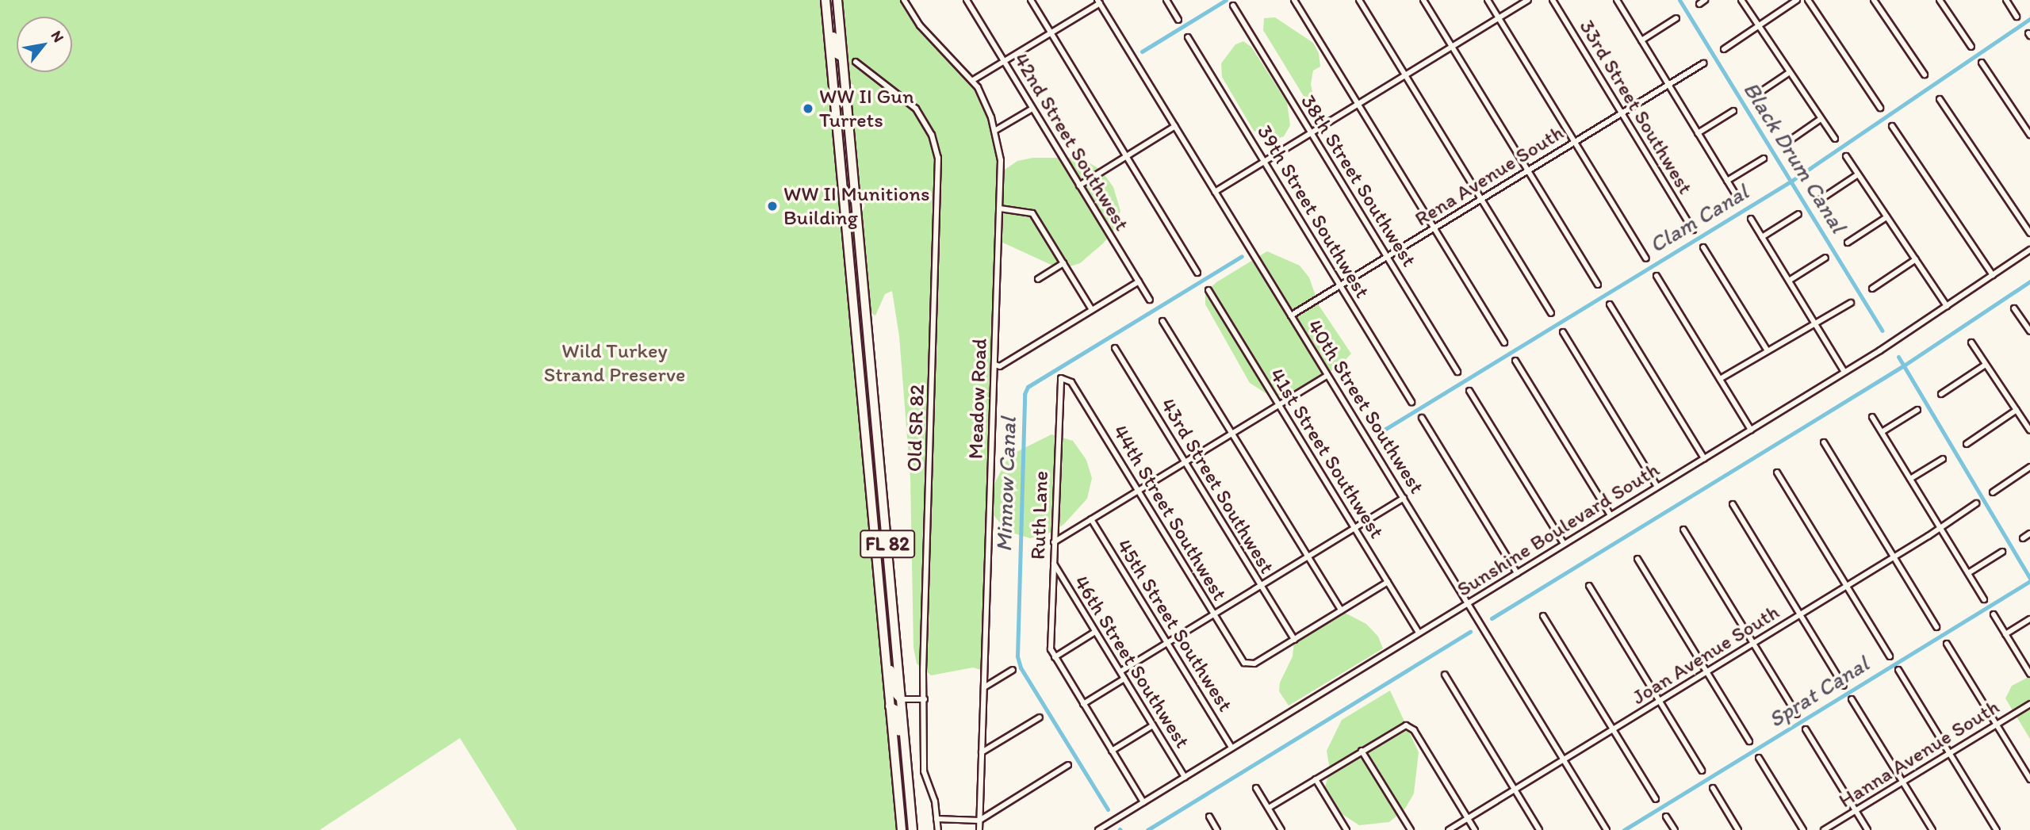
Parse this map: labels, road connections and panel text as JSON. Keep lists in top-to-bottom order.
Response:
{
  "streets": {
    "highway": ["FL 82"],
    "street": [
      "33rd Street Southwest",
      "42nd Street Southwest",
      "Rena Avenue South",
      "38th Street Southwest",
      "39th Street Southwest",
      "Meadow Road",
      "40th Street Southwest",
      "Old SR 82",
      "41st Street Southwest",
      "43rd Street Southwest",
      "44th Street Southwest",
      "Ruth Lane",
      "Sunshine Boulevard South",
      "45th Street Southwest",
      "Joan Avenue South",
      "46th Street Southwest",
      "Hanna Avenue South"
    ]
  },
  "crossings": [
    ["33rd Street Southwest", "Rena Avenue South"],
    ["Rena Avenue South", "38th Street Southwest"],
    ["Rena Avenue South", "39th Street Southwest"],
    ["Rena Avenue South", "40th Street Southwest"],
    ["40th Street Southwest", "Sunshine Boulevard South"],
    ["40th Street Southwest", "Joan Avenue South"],
    ["41st Street Southwest", "Sunshine Boulevard South"],
    ["43rd Street Southwest", "44th Street Southwest"],
    ["44th Street Southwest", "Ruth Lane"],
    ["Ruth Lane", "46th Street Southwest"],
    ["Sunshine Boulevard South", "45th Street Southwest"],
    ["Sunshine Boulevard South", "46th Street Southwest"]
  ],
  "water": [
    "Black Drum Canal",
    "Clam Canal",
    "Minnow Canal",
    "Sprat Canal"
  ],
  "parks": ["Wild Turkey Strand Preserve"],
  "places": ["WW II Gun Turrets", "WW II Munitions Building"],
  "north": "top right"
}
